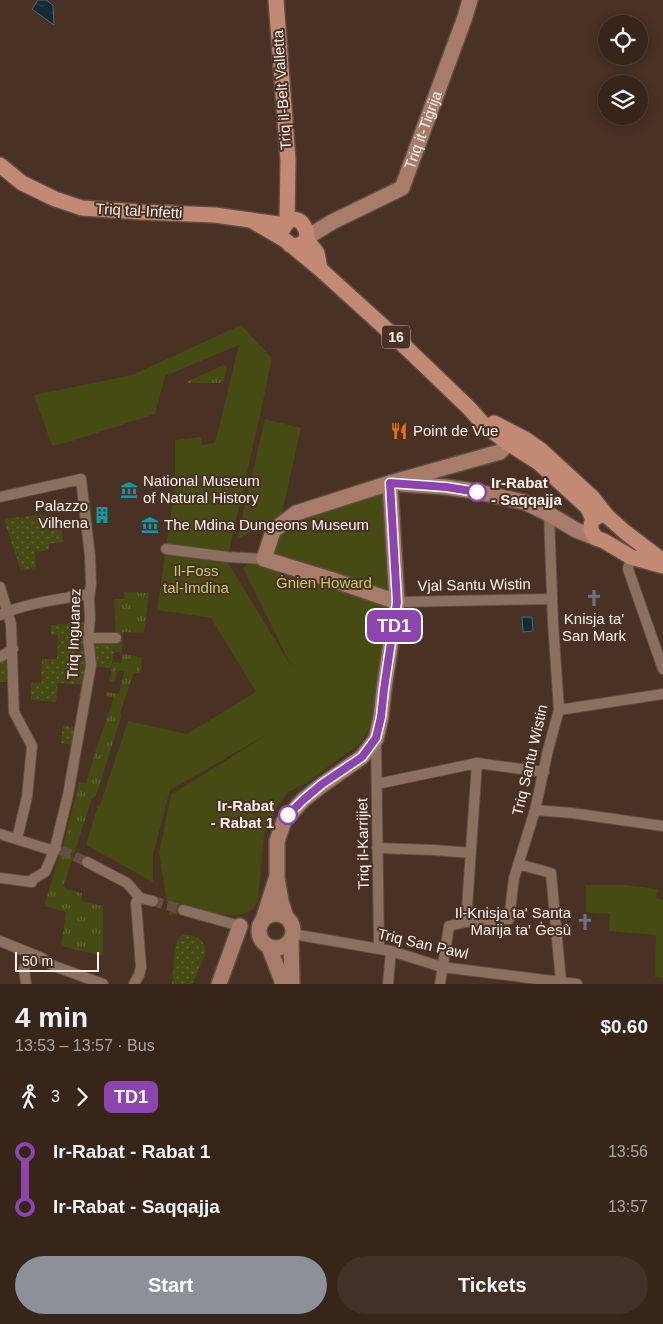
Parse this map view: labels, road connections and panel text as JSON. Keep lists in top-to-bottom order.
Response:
{
  "streets": {
    "main road": ["Triq il-Belt Valletta", "Triq tal-Infetti", "16"],
    "street": [
      "Triq it-Tiġrija",
      "Vjal Santu Wistin",
      "Triq Inguanez",
      "Triq Santu Wistin",
      "Triq il-Karrijiet",
      "Triq San Pawl"
    ]
  },
  "crossings": [
    ["Triq il-Belt Valletta", "Triq it-Tiġrija"],
    ["Triq il-Belt Valletta", "Triq tal-Infetti"],
    ["Triq il-Belt Valletta", "16"],
    ["Triq it-Tiġrija", "Triq tal-Infetti"],
    ["Triq it-Tiġrija", "16"],
    ["Triq tal-Infetti", "16"],
    ["Vjal Santu Wistin", "Triq Santu Wistin"],
    ["Triq il-Karrijiet", "Triq San Pawl"]
  ],
  "parks": ["Il-Foss tal-Imdina", "Ġnien Howard"],
  "places": {
    "restaurant": ["Point de Vue"],
    "museum": ["National Museum of Natural History", "The Mdina Dungeons Museum"],
    "other": ["Ir-Rabat - Saqqajja", "Ir-Rabat - Rabat 1"],
    "building": ["Palazzo Vilhena"],
    "church": ["Knisja ta' San Mark", "Il-Knisja ta' Santa Marija ta' Ġesù"]
  },
  "lines": ["bus line TD1"],
  "scale_bar": "50 m",
  "page": {
    "on_map": "TD1",
    "scale": "50 m",
    "heading": ["4 min", "13:53 – 13:57 · Bus", "$0.60"],
    "legs": ["3", "TD1"],
    "list": [
      {
        "name": "Ir-Rabat - Rabat 1",
        "value": "13:56"
      },
      {
        "name": "Ir-Rabat - Saqqajja",
        "value": "13:57"
      }
    ],
    "buttons": ["Start", "Tickets"]
  }
}
